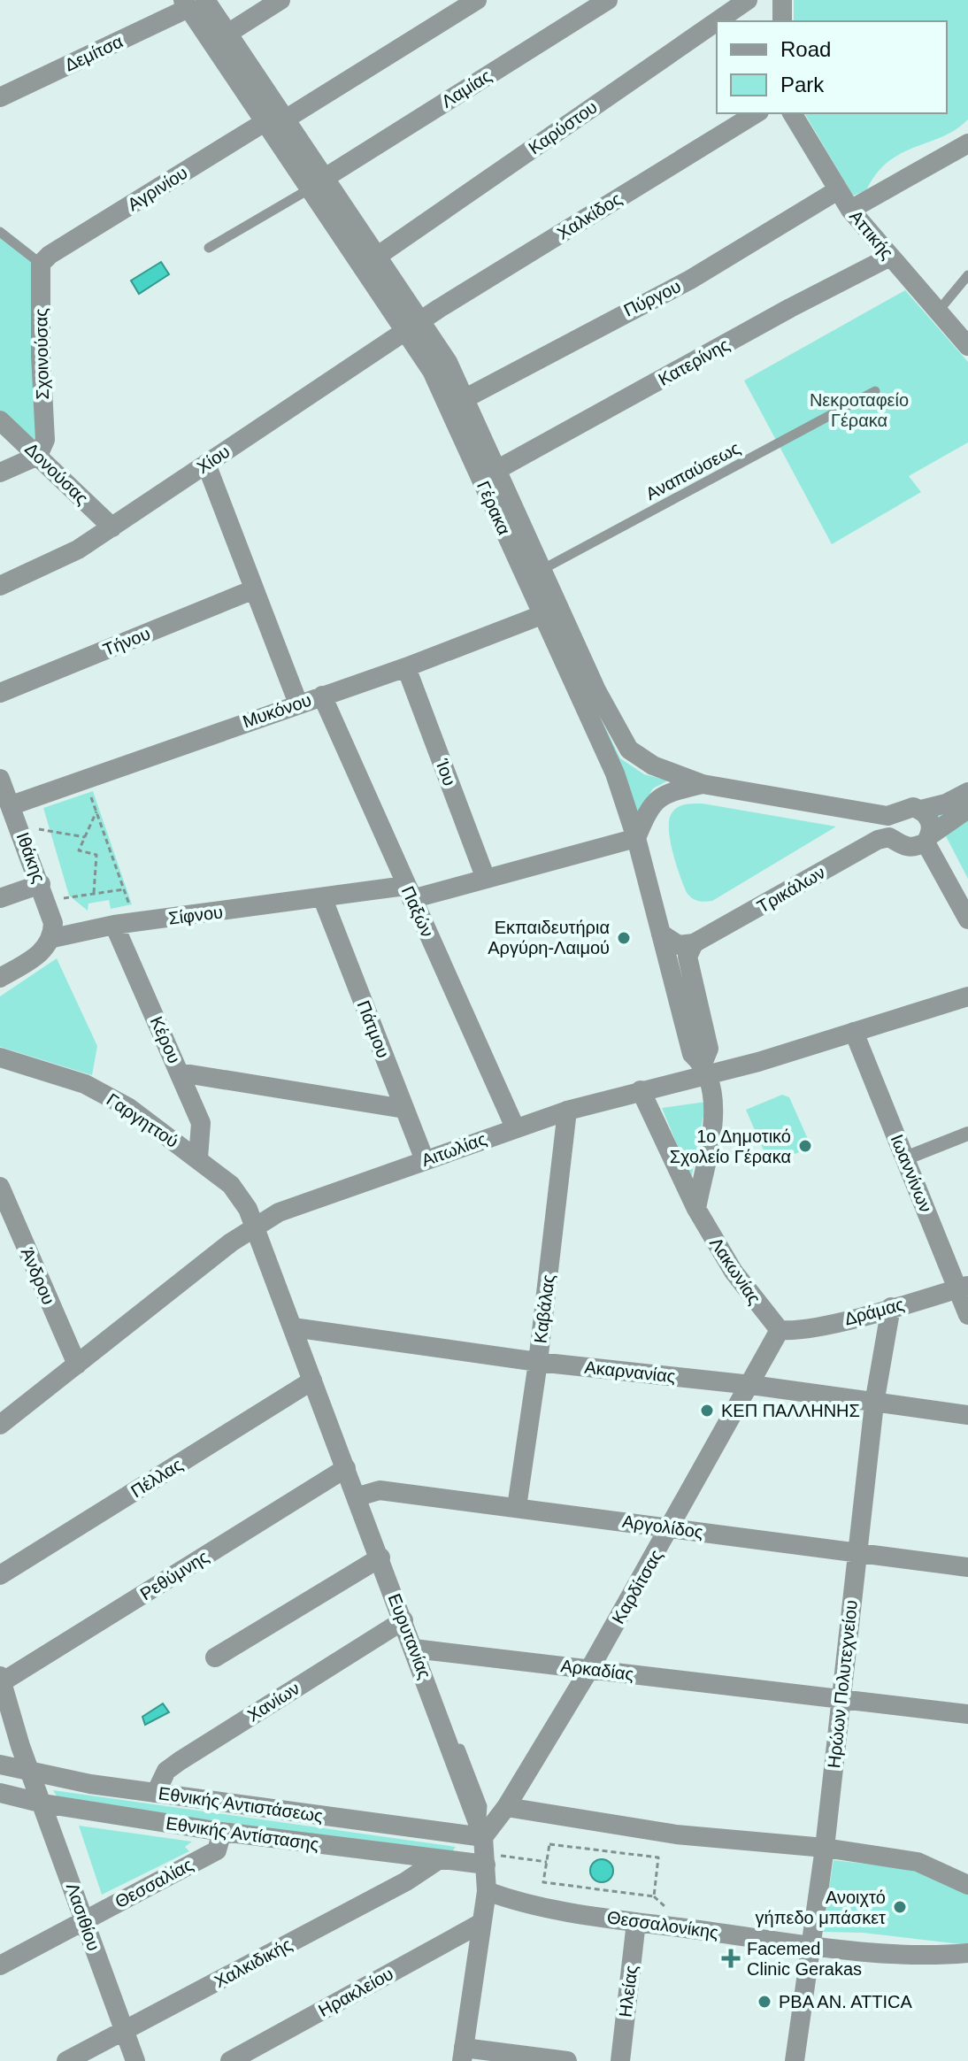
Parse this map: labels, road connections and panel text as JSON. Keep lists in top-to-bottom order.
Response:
{
  "streets": {
    "street": [
      "Δεμίτσα",
      "Λαμίας",
      "Καρύστου",
      "Αγρινίου",
      "Χαλκίδος",
      "Αττικής",
      "Πύργου",
      "Σχοινούσας",
      "Κατερίνης",
      "Χίου",
      "Δονούσας",
      "Γέρακα",
      "Τήνου",
      "Μυκόνου",
      "Ίου",
      "Ιθάκης",
      "Τρικάλων",
      "Παξών",
      "Σίφνου",
      "Πάτμου",
      "Κέρου",
      "Γαργηττού",
      "Αιτωλίας",
      "Ιωαννίνων",
      "Λακωνίας",
      "Άνδρου",
      "Καβάλας",
      "Δράμας",
      "Ακαρνανίας",
      "Πέλλας",
      "Αργολίδος",
      "Ρεθύμνης",
      "Καρδίτσας",
      "Ευρυτανίας",
      "Αρκαδίας",
      "Ηρώων Πολυτεχνείου",
      "Χανίων",
      "Εθνικής Αντιστάσεως",
      "Εθνικής Αντίστασης",
      "Θεσσαλίας",
      "Λασιθίου",
      "Θεσσαλονίκης",
      "Χαλκιδικής",
      "Ηλείας",
      "Ηρακλείου"
    ],
    "lane": ["Αναπαύσεως"]
  },
  "crossings": [
    ["Δεμίτσα", "Γέρακα"],
    ["Λαμίας", "Γέρακα"],
    ["Καρύστου", "Γέρακα"],
    ["Αγρινίου", "Σχοινούσας"],
    ["Αγρινίου", "Γέρακα"],
    ["Χαλκίδος", "Χίου"],
    ["Χαλκίδος", "Γέρακα"],
    ["Αττικής", "Πύργου"],
    ["Αττικής", "Κατερίνης"],
    ["Πύργου", "Γέρακα"],
    ["Σχοινούσας", "Δονούσας"],
    ["Κατερίνης", "Γέρακα"],
    ["Χίου", "Δονούσας"],
    ["Χίου", "Γέρακα"],
    ["Αναπαύσεως", "Γέρακα"],
    ["Γέρακα", "Μυκόνου"],
    ["Γέρακα", "Σίφνου"],
    ["Γέρακα", "Αιτωλίας"],
    ["Μυκόνου", "Ίου"],
    ["Μυκόνου", "Ιθάκης"],
    ["Μυκόνου", "Παξών"],
    ["Ίου", "Σίφνου"],
    ["Ιθάκης", "Σίφνου"],
    ["Παξών", "Σίφνου"],
    ["Παξών", "Αιτωλίας"],
    ["Σίφνου", "Πάτμου"],
    ["Σίφνου", "Κέρου"],
    ["Πάτμου", "Αιτωλίας"],
    ["Κέρου", "Γαργηττού"],
    ["Γαργηττού", "Αιτωλίας"],
    ["Γαργηττού", "Ευρυτανίας"],
    ["Αιτωλίας", "Ιωαννίνων"],
    ["Αιτωλίας", "Λακωνίας"],
    ["Αιτωλίας", "Άνδρου"],
    ["Αιτωλίας", "Καβάλας"],
    ["Αιτωλίας", "Ευρυτανίας"],
    ["Ιωαννίνων", "Δράμας"],
    ["Λακωνίας", "Δράμας"],
    ["Λακωνίας", "Καρδίτσας"],
    ["Καβάλας", "Ακαρνανίας"],
    ["Καβάλας", "Αργολίδος"],
    ["Δράμας", "Καρδίτσας"],
    ["Δράμας", "Ηρώων Πολυτεχνείου"],
    ["Ακαρνανίας", "Καρδίτσας"],
    ["Ακαρνανίας", "Ευρυτανίας"],
    ["Ακαρνανίας", "Ηρώων Πολυτεχνείου"],
    ["Πέλλας", "Ευρυτανίας"],
    ["Αργολίδος", "Καρδίτσας"],
    ["Αργολίδος", "Ευρυτανίας"],
    ["Αργολίδος", "Ηρώων Πολυτεχνείου"],
    ["Ρεθύμνης", "Ευρυτανίας"],
    ["Ρεθύμνης", "Λασιθίου"],
    ["Καρδίτσας", "Ευρυτανίας"],
    ["Καρδίτσας", "Αρκαδίας"],
    ["Καρδίτσας", "Εθνικής Αντιστάσεως"],
    ["Καρδίτσας", "Εθνικής Αντίστασης"],
    ["Ευρυτανίας", "Αρκαδίας"],
    ["Ευρυτανίας", "Χανίων"],
    ["Ευρυτανίας", "Εθνικής Αντιστάσεως"],
    ["Ευρυτανίας", "Εθνικής Αντίστασης"],
    ["Ευρυτανίας", "Θεσσαλονίκης"],
    ["Ευρυτανίας", "Ηρακλείου"],
    ["Αρκαδίας", "Ηρώων Πολυτεχνείου"],
    ["Ηρώων Πολυτεχνείου", "Θεσσαλονίκης"],
    ["Χανίων", "Εθνικής Αντιστάσεως"],
    ["Εθνικής Αντιστάσεως", "Εθνικής Αντίστασης"],
    ["Εθνικής Αντιστάσεως", "Λασιθίου"],
    ["Εθνικής Αντίστασης", "Θεσσαλίας"],
    ["Εθνικής Αντίστασης", "Λασιθίου"],
    ["Εθνικής Αντίστασης", "Χαλκιδικής"],
    ["Θεσσαλίας", "Λασιθίου"],
    ["Λασιθίου", "Χαλκιδικής"],
    ["Θεσσαλονίκης", "Ηλείας"]
  ],
  "parks": ["Νεκροταφείο Γέρακα"],
  "places": {
    "other": [
      "Εκπαιδευτήρια Αργύρη-Λαιμού",
      "1ο Δημοτικό Σχολείο Γέρακα",
      "ΚΕΠ ΠΑΛΛΗΝΗΣ",
      "Ανοιχτό γήπεδο μπάσκετ",
      "PBA AN. ATTICA"
    ],
    "health": ["Facemed Clinic Gerakas"]
  },
  "legend": ["Road", "Park"]
}
